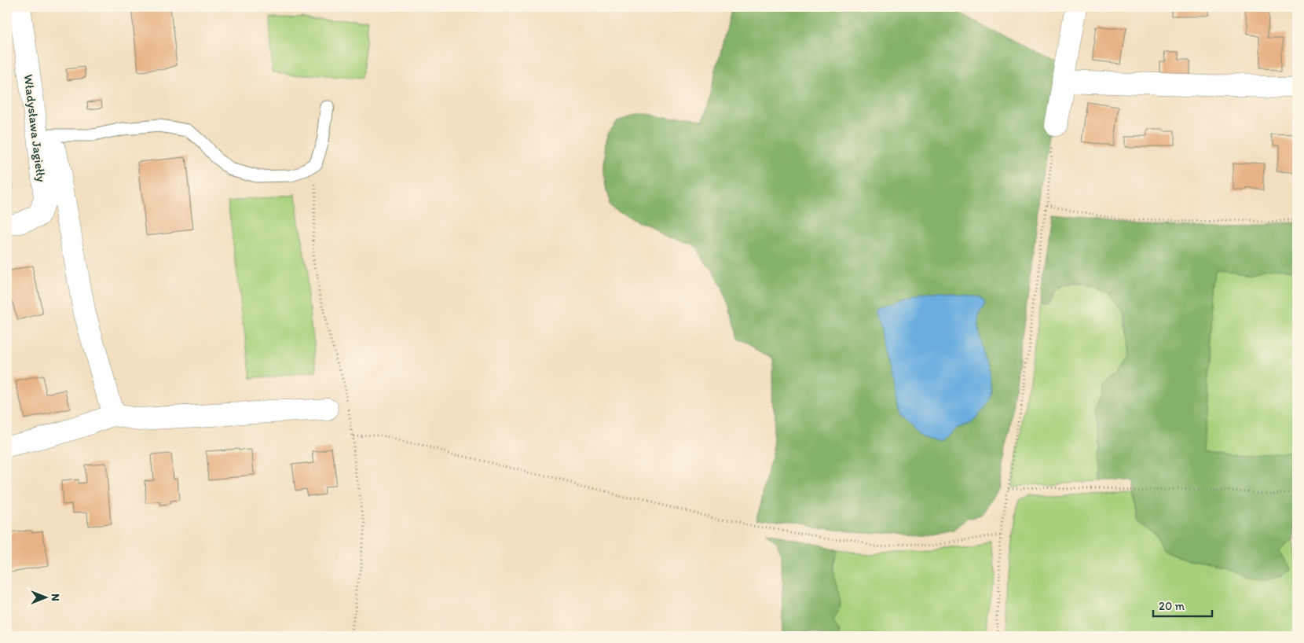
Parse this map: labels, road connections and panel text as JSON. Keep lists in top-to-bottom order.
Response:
{
  "streets": {
    "street": ["Władysława Jagiełły"]
  },
  "scale_bar": "20 m",
  "north": "right"
}
